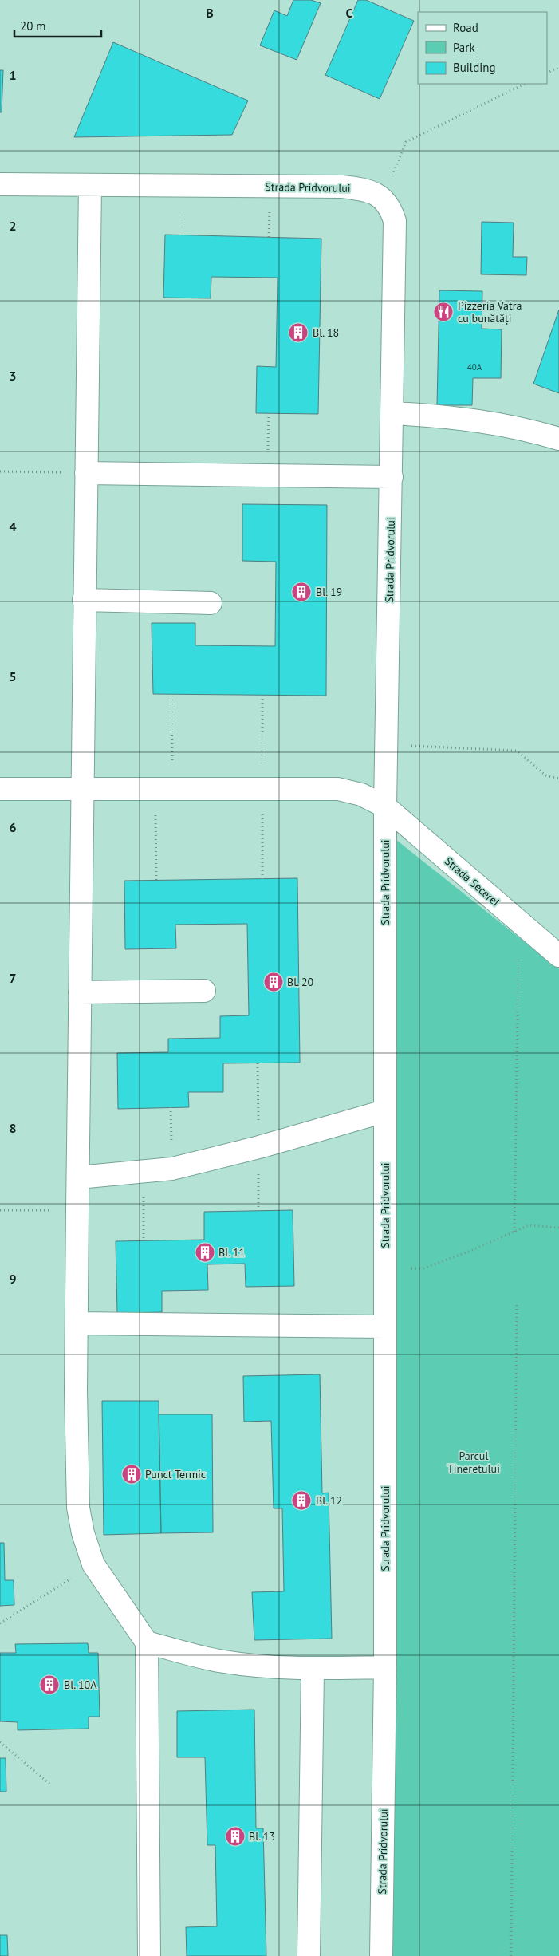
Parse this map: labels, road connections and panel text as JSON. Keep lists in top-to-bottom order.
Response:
{
  "streets": {
    "street": ["Strada Pridvorului", "Strada Secerei"]
  },
  "crossings": [
    ["Strada Pridvorului", "Strada Secerei"]
  ],
  "parks": ["Parcul Tineretului"],
  "places": {
    "restaurant": ["Pizzeria Vatra cu bunătăți"],
    "building": [
      "Bl. 18",
      "Bl. 19",
      "Bl. 20",
      "Bl. 11",
      "Punct Termic",
      "Bl. 12",
      "Bl. 10A",
      "Bl. 13"
    ]
  },
  "house_numbers": ["40A"],
  "legend": ["Road", "Park", "Building"],
  "scale_bar": "20 m",
  "grid": {
    "columns": ["B", "C"],
    "rows": [
      "1",
      "2",
      "3",
      "4",
      "5",
      "6",
      "7",
      "8",
      "9"
    ]
  }
}
